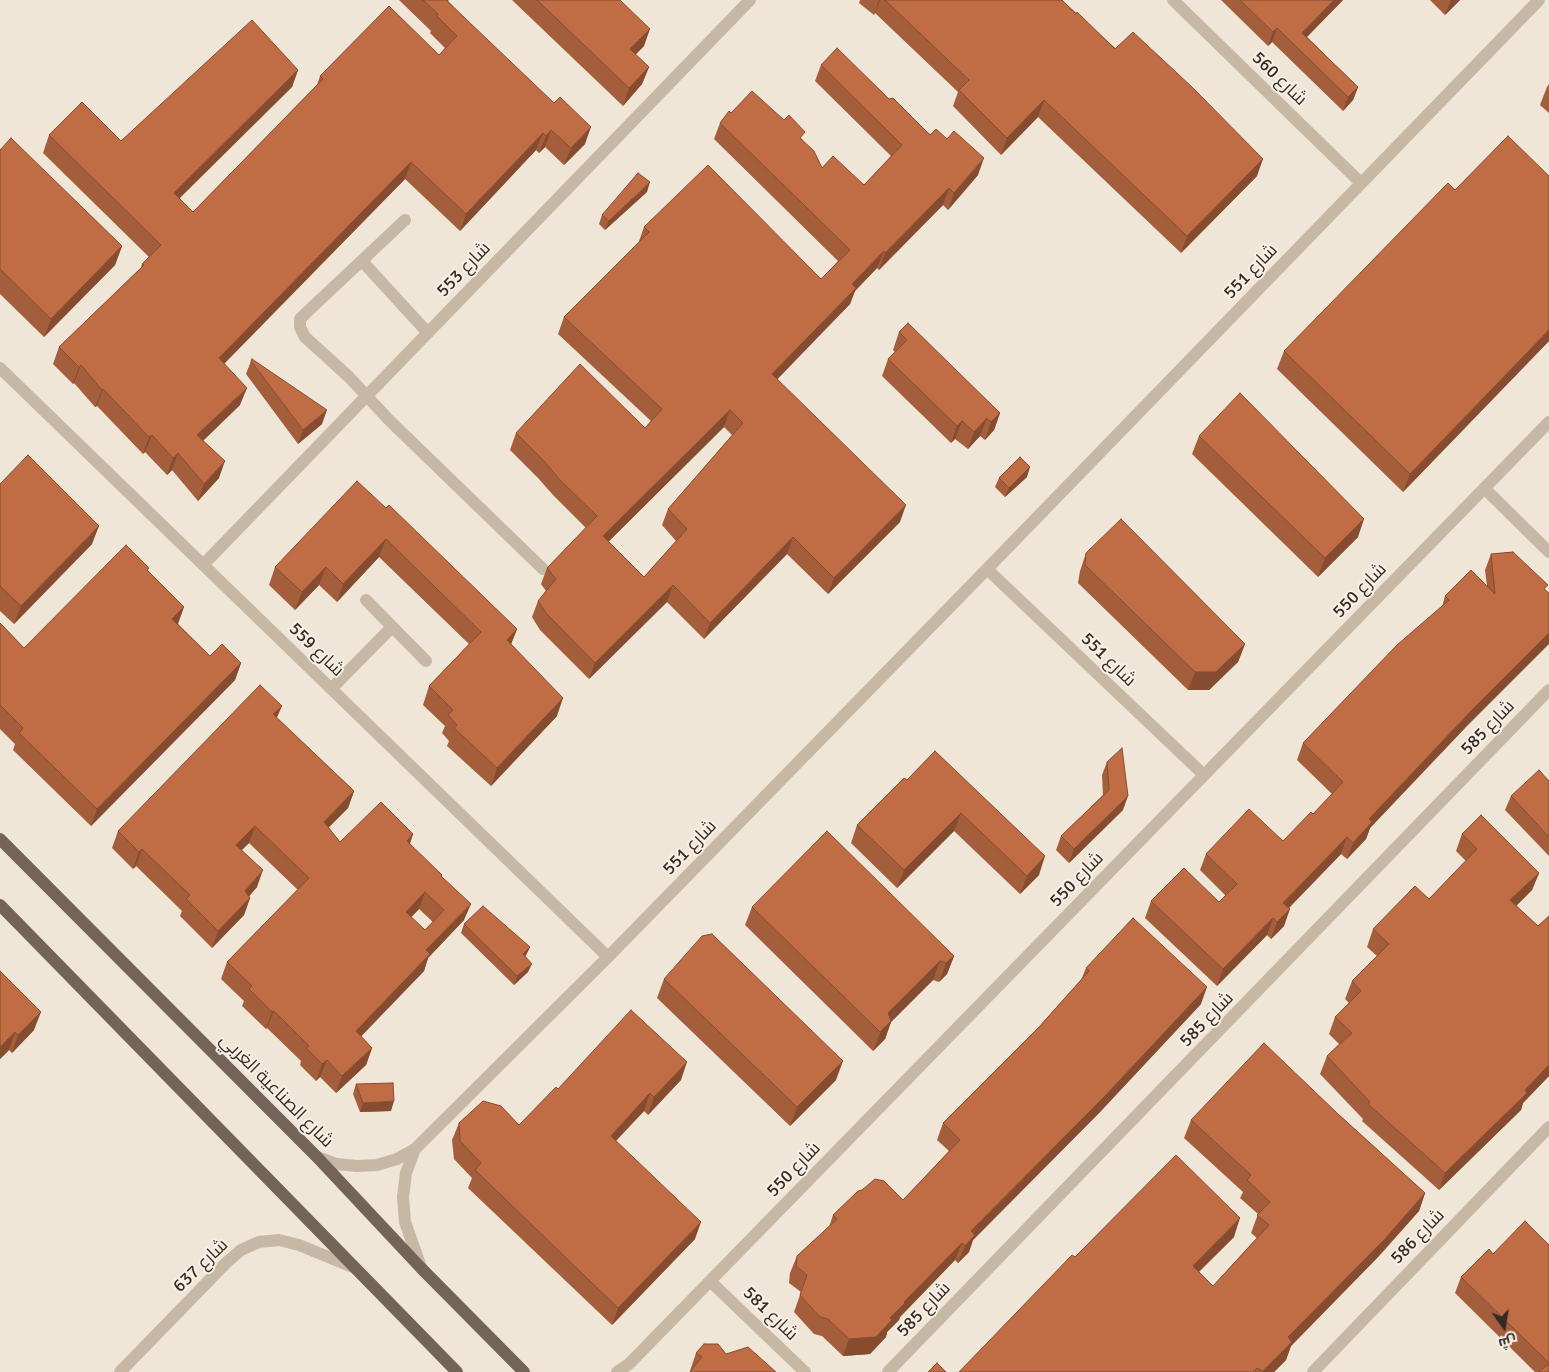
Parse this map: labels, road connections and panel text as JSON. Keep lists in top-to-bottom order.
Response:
{
  "streets": {
    "main road": ["شارع الصناعية الغربي"],
    "street": [
      "شارع 560",
      "شارع 553",
      "شارع 551",
      "شارع 550",
      "شارع 559",
      "شارع 585",
      "شارع 586",
      "شارع 637",
      "شارع 581"
    ]
  },
  "crossings": [
    ["شارع 560", "شارع 551"],
    ["شارع 553", "شارع 559"],
    ["شارع 551", "شارع 550"],
    ["شارع 551", "شارع 559"],
    ["شارع 551", "شارع الصناعية الغربي"],
    ["شارع 550", "شارع 581"]
  ],
  "north": "bottom"
}
